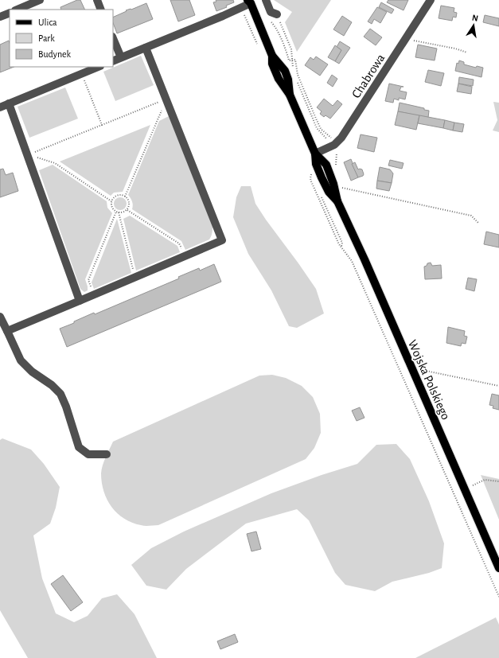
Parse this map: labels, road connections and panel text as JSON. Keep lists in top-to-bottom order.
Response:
{
  "streets": {
    "main road": ["Wojska Polskiego"],
    "street": ["Chabrowa"]
  },
  "crossings": [
    ["Chabrowa", "Wojska Polskiego"]
  ],
  "legend": ["Ulica", "Park", "Budynek"],
  "north": "top"
}
